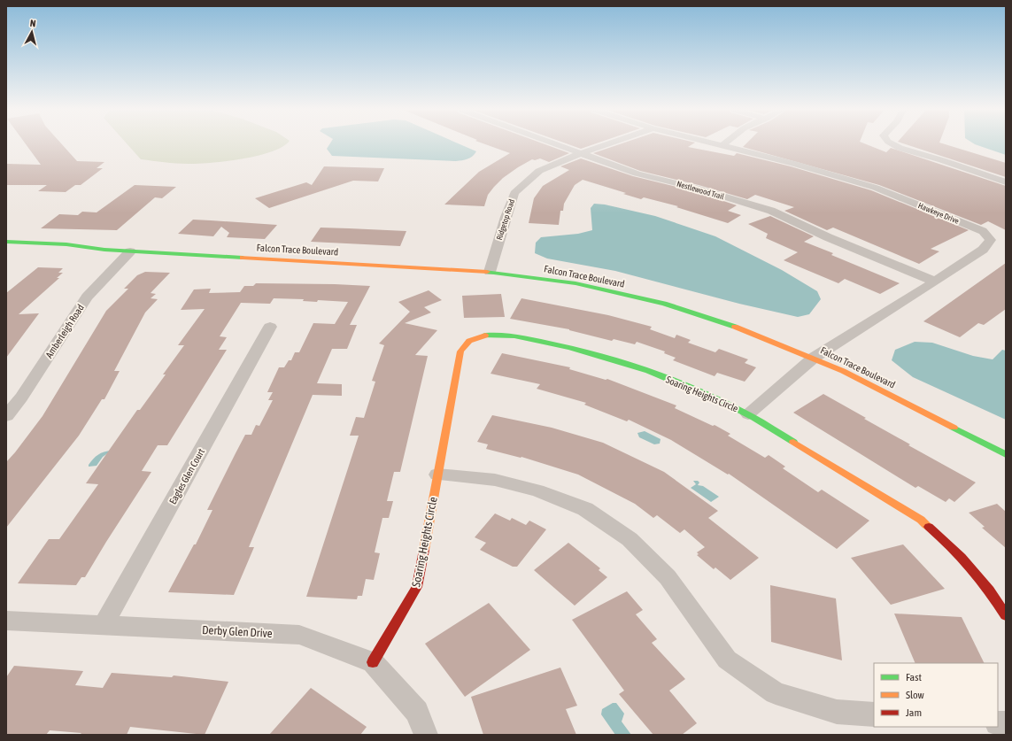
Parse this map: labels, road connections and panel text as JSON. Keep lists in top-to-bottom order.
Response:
{
  "streets": {
    "street": [
      "Nestlewood Trail",
      "Hawkeye Drive",
      "Ridgetop Road",
      "Falcon Trace Boulevard",
      "Amberleigh Road",
      "Soaring Heights Circle",
      "Eagles Glen Court",
      "Derby Glen Drive"
    ]
  },
  "crossings": [
    ["Nestlewood Trail", "Hawkeye Drive"],
    ["Nestlewood Trail", "Ridgetop Road"],
    ["Hawkeye Drive", "Falcon Trace Boulevard"],
    ["Hawkeye Drive", "Soaring Heights Circle"],
    ["Ridgetop Road", "Falcon Trace Boulevard"],
    ["Falcon Trace Boulevard", "Amberleigh Road"],
    ["Soaring Heights Circle", "Derby Glen Drive"],
    ["Eagles Glen Court", "Derby Glen Drive"]
  ],
  "legend": ["Fast", "Slow", "Jam"],
  "north": "top"
}
